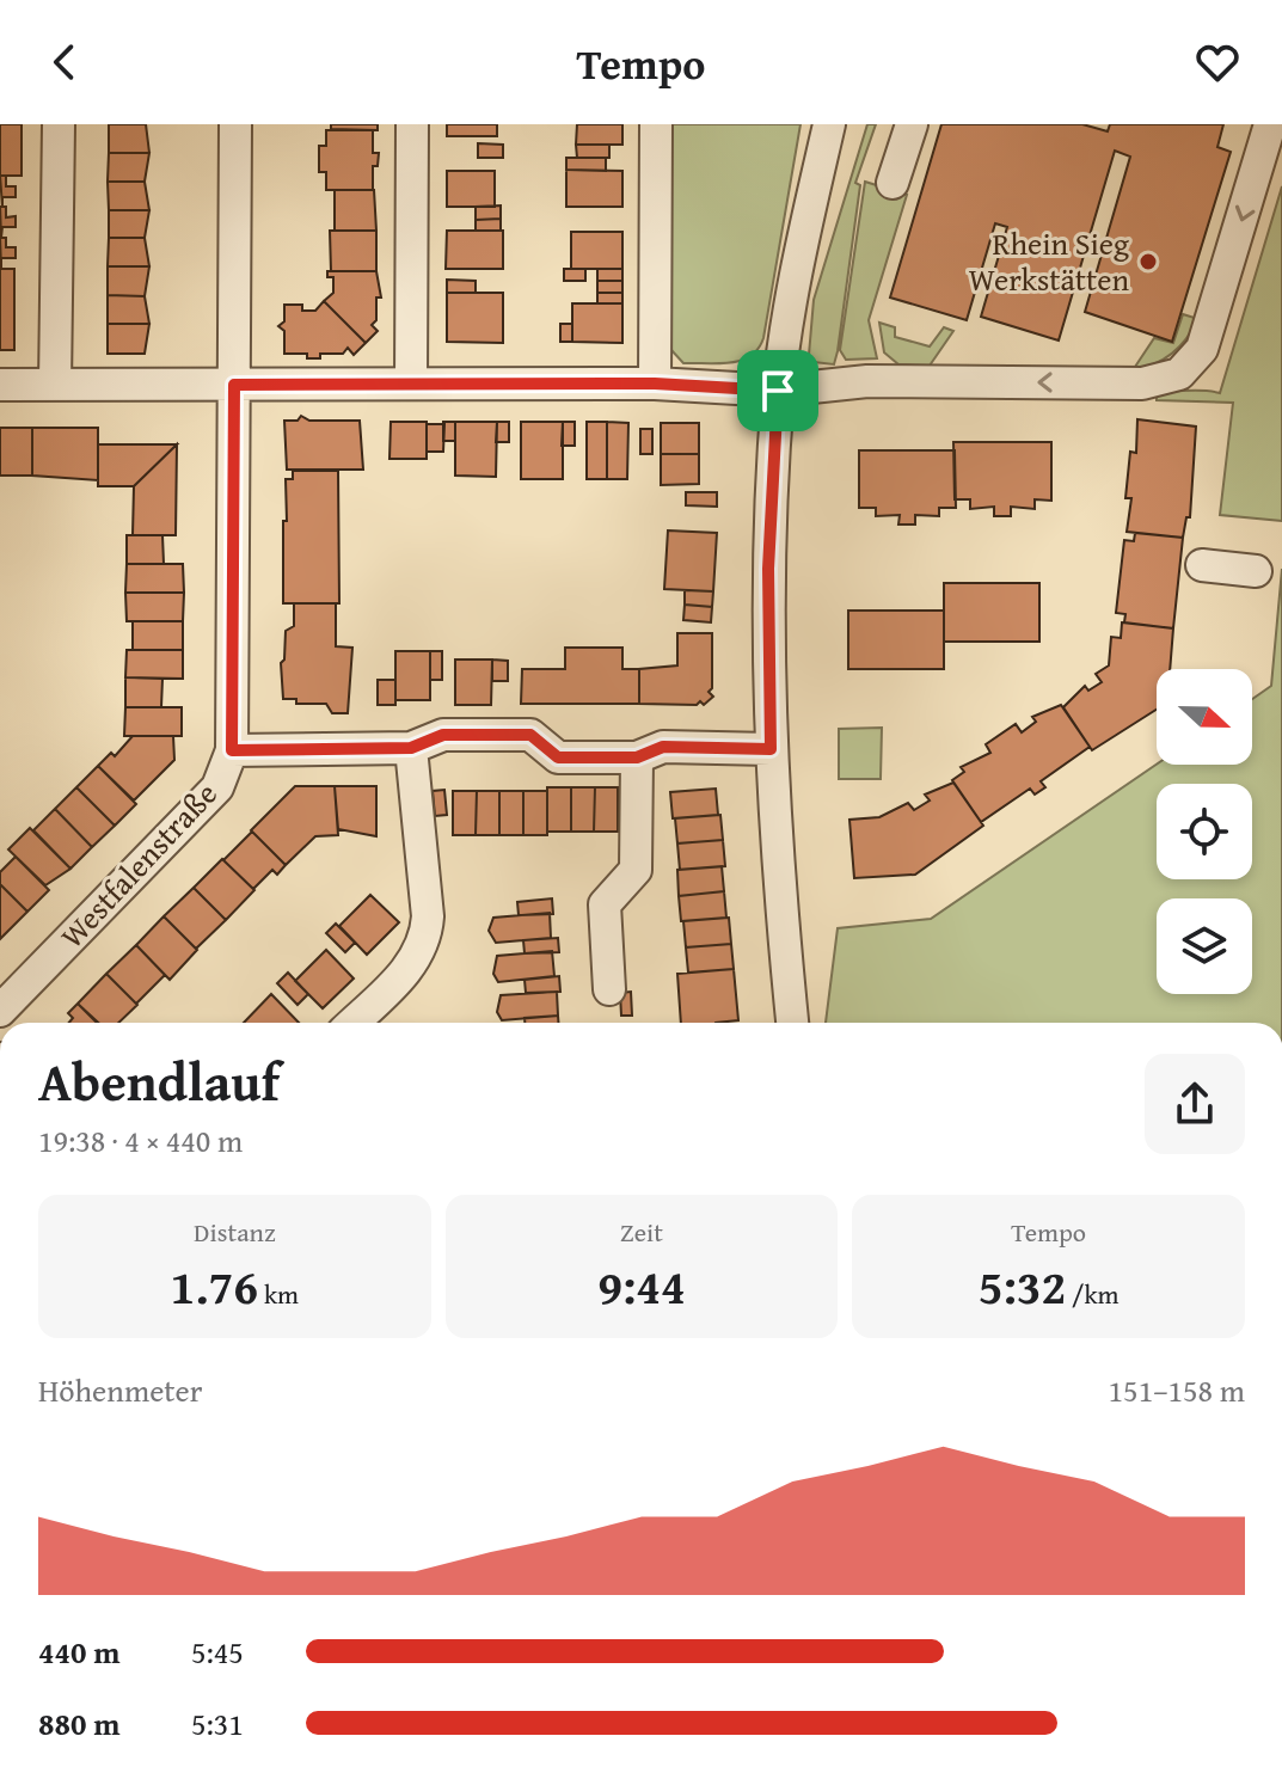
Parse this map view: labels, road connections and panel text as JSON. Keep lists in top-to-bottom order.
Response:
{
  "streets": {
    "street": ["Westfalenstraße"]
  },
  "places": ["Rhein Sieg Werkstätten"],
  "north": "right",
  "page": {
    "header": "Tempo",
    "heading": ["Abendlauf", "19:38 · 4 × 440 m"],
    "stats": [
      ["Distanz", "1.76 km"],
      ["Zeit", "9:44"],
      ["Tempo", "5:32 /km"]
    ],
    "chart": ["Höhenmeter", "151–158 m"],
    "list": [
      {
        "name": "440 m",
        "note": "5:45"
      },
      {
        "name": "880 m",
        "note": "5:31"
      }
    ]
  }
}
